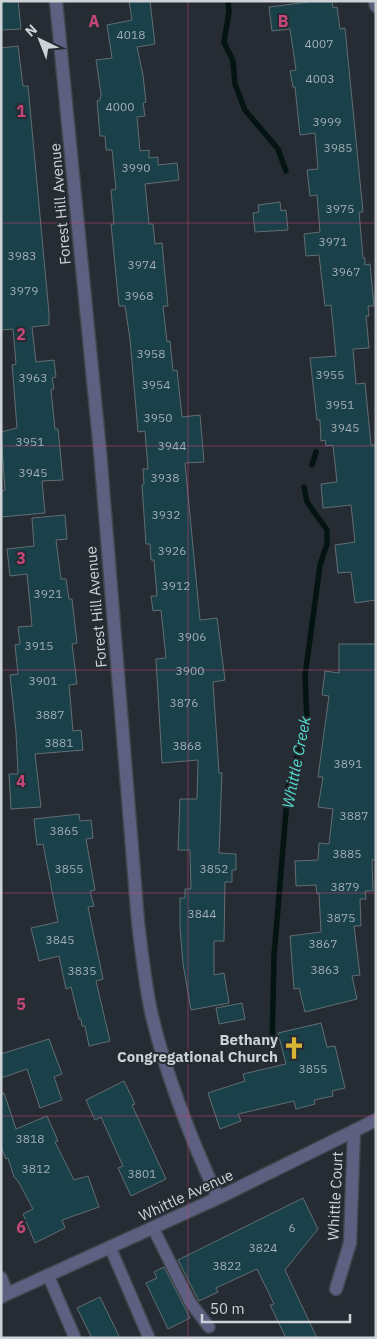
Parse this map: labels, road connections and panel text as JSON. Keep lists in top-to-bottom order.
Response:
{
  "streets": {
    "street": ["Forest Hill Avenue", "Whittle Avenue", "Whittle Court"]
  },
  "crossings": [
    ["Forest Hill Avenue", "Whittle Avenue"],
    ["Whittle Avenue", "Whittle Court"]
  ],
  "water": ["Whittle Creek"],
  "places": {
    "church": ["Bethany Congregational Church"]
  },
  "house_numbers": [
    "4018",
    "4007",
    "4003",
    "4000",
    "3999",
    "3985",
    "3990",
    "3975",
    "3971",
    "3983",
    "3974",
    "3967",
    "3979",
    "3968",
    "3958",
    "3955",
    "3963",
    "3954",
    "3951",
    "3950",
    "3945",
    "3951",
    "3944",
    "3945",
    "3938",
    "3932",
    "3926",
    "3912",
    "3921",
    "3906",
    "3915",
    "3900",
    "3901",
    "3876",
    "3887",
    "3881",
    "3868",
    "3891",
    "3887",
    "3865",
    "3885",
    "3855",
    "3852",
    "3879",
    "3844",
    "3875",
    "3845",
    "3867",
    "3863",
    "3835",
    "3855",
    "3818",
    "3812",
    "3801",
    "6",
    "3824",
    "3822"
  ],
  "scale_bar": "50 m",
  "north": "top left",
  "grid": {
    "columns": ["A", "B"],
    "rows": [
      "1",
      "2",
      "3",
      "4",
      "5",
      "6"
    ]
  }
}
